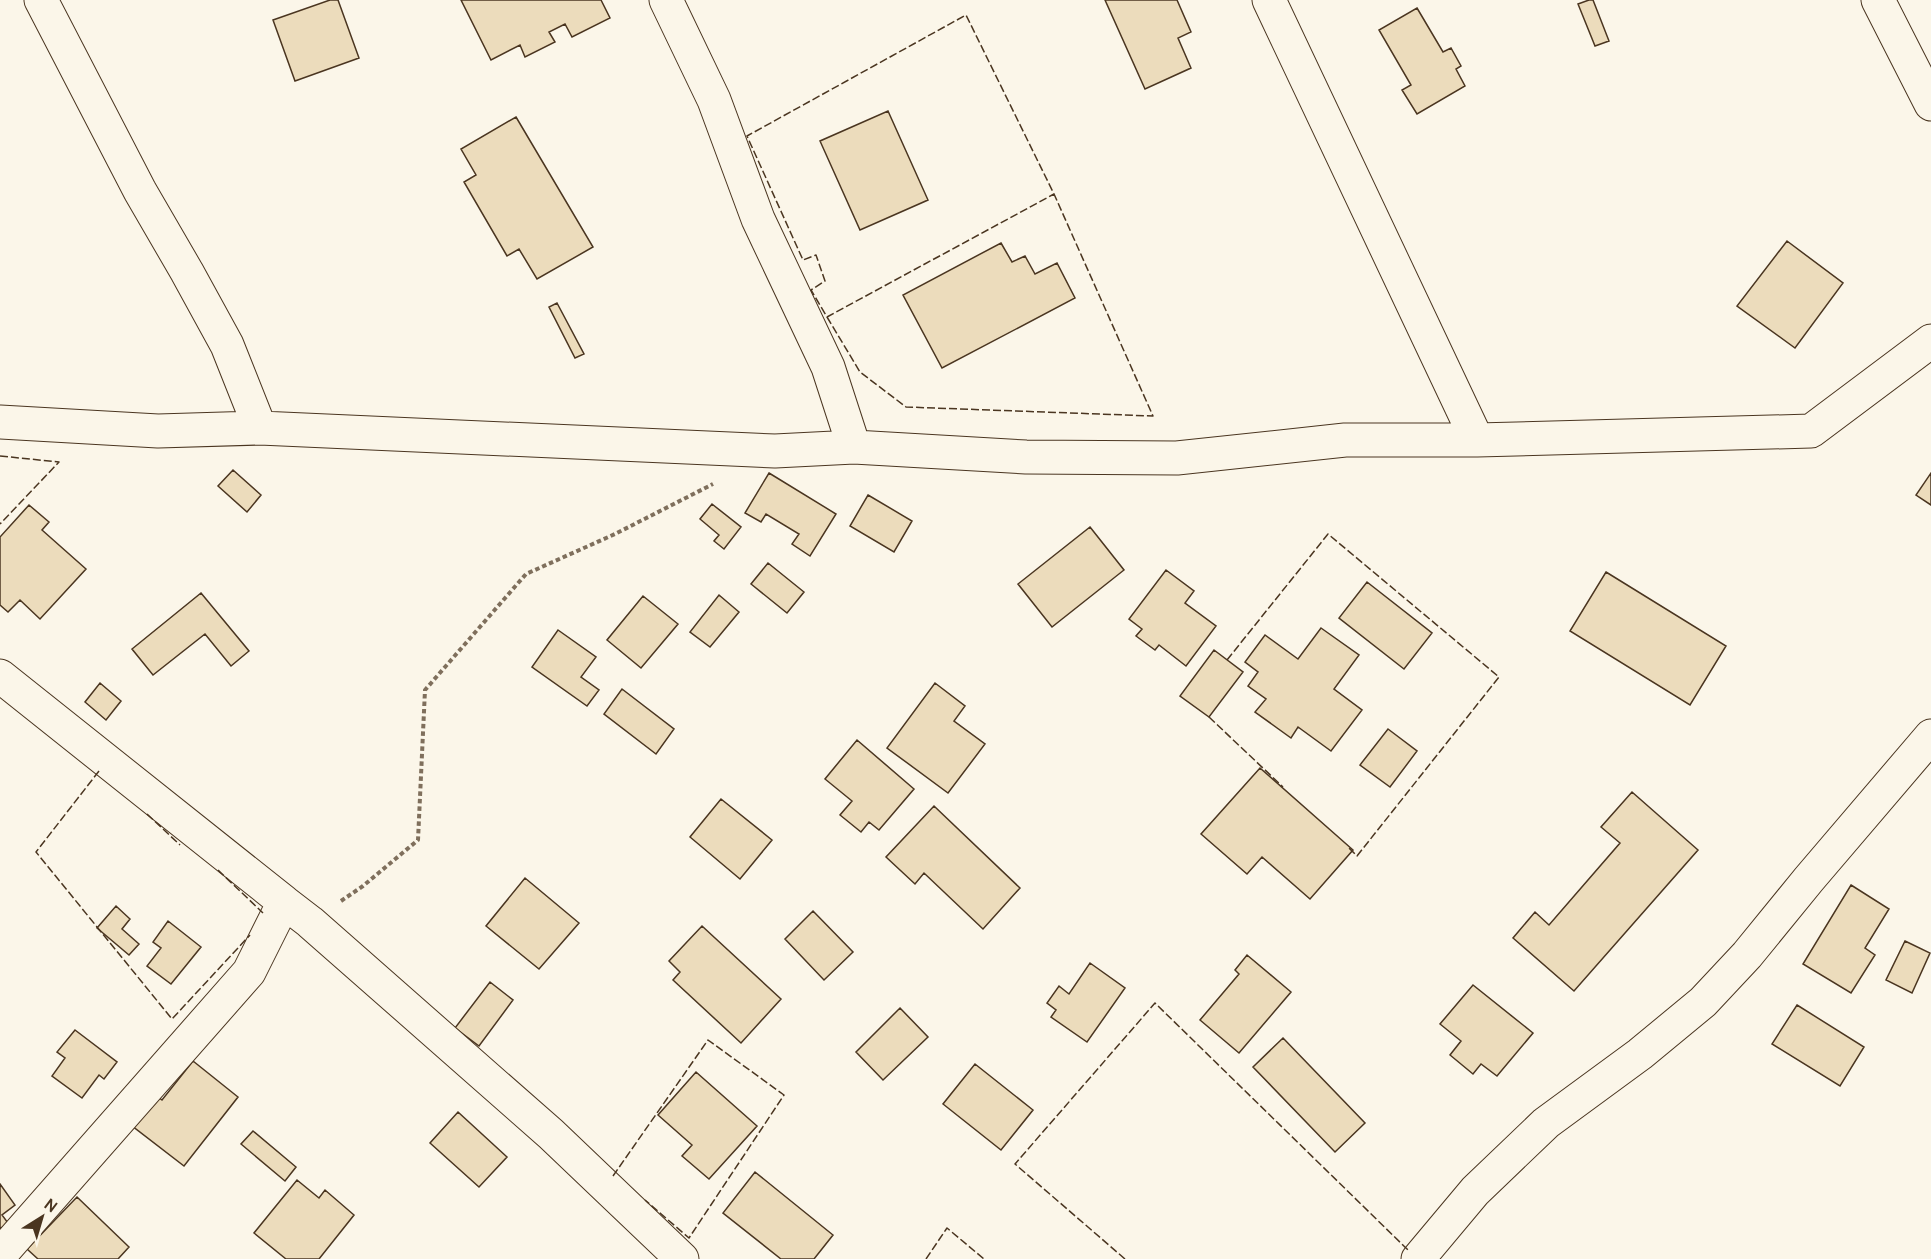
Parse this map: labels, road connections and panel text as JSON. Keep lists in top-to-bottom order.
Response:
{
  "north": "top right"
}
